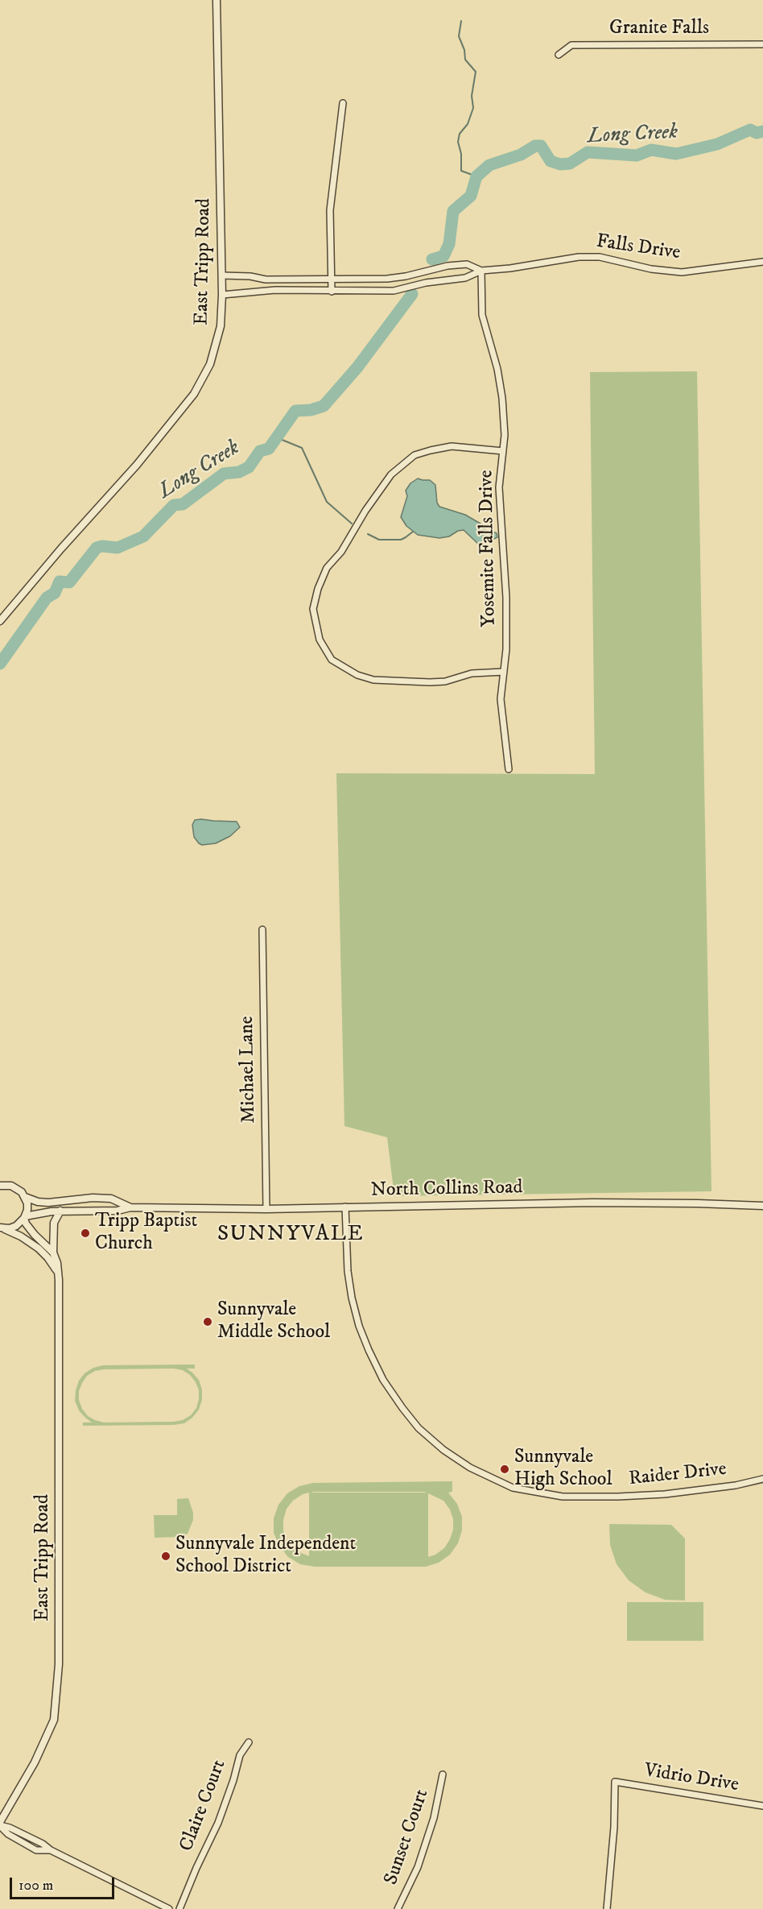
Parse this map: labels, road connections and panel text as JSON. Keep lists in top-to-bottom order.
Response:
{
  "streets": {
    "street": [
      "Granite Falls",
      "Falls Drive",
      "East Tripp Road",
      "Yosemite Falls Drive",
      "Michael Lane",
      "North Collins Road",
      "Raider Drive",
      "Vidrio Drive",
      "Claire Court",
      "Sunset Court"
    ]
  },
  "crossings": [
    ["Falls Drive", "East Tripp Road"],
    ["Falls Drive", "Yosemite Falls Drive"],
    ["East Tripp Road", "North Collins Road"],
    ["Michael Lane", "North Collins Road"],
    ["North Collins Road", "Raider Drive"]
  ],
  "districts": ["SUNNYVALE"],
  "water": ["Long Creek"],
  "places": [
    "Tripp Baptist Church",
    "Sunnyvale Middle School",
    "Sunnyvale High School",
    "Sunnyvale Independent School District"
  ],
  "scale_bar": "100 m"
}
